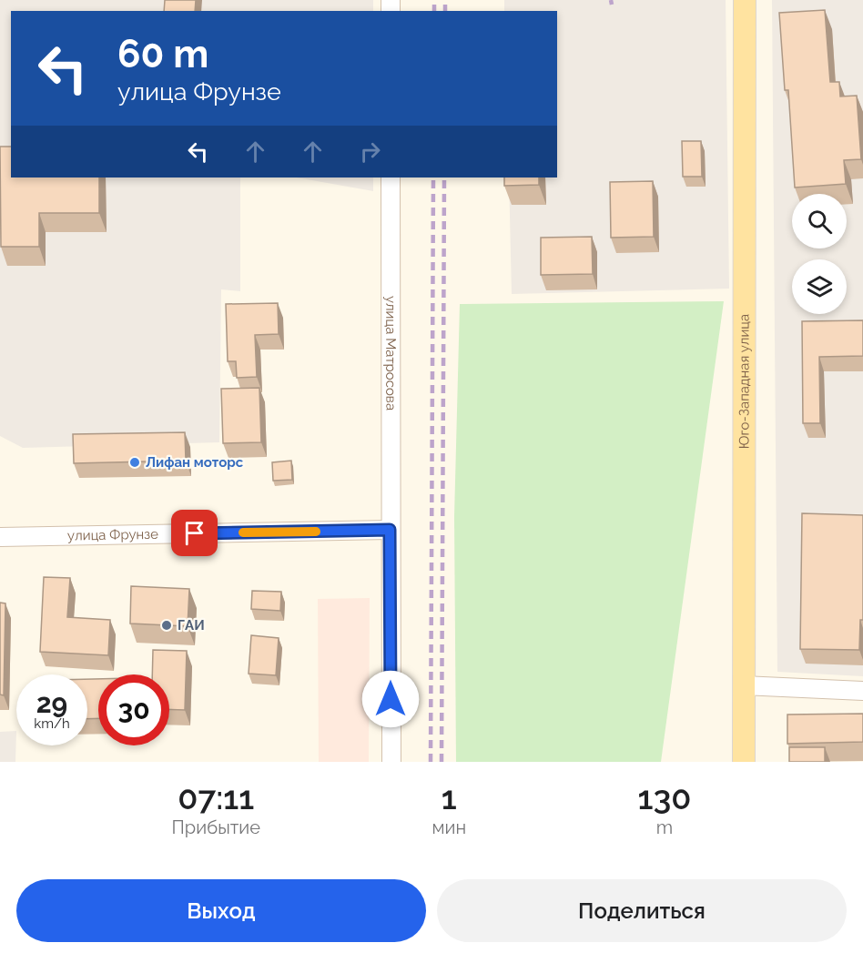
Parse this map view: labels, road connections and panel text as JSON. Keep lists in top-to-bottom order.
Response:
{
  "streets": {
    "main road": ["Юго-Западная улица"],
    "street": ["улица Матросова", "улица Фрунзе"]
  },
  "crossings": [
    ["улица Матросова", "улица Фрунзе"]
  ],
  "places": ["Лифан моторс", "ГАИ"],
  "page": {
    "turn": ["60 m", "улица Фрунзе"],
    "speed": "29 km/h",
    "limit": "30",
    "eta": [
      "07:11",
      "Прибытие",
      "1",
      "мин",
      "130",
      "m"
    ],
    "buttons": ["Выход", "Поделиться"]
  }
}
